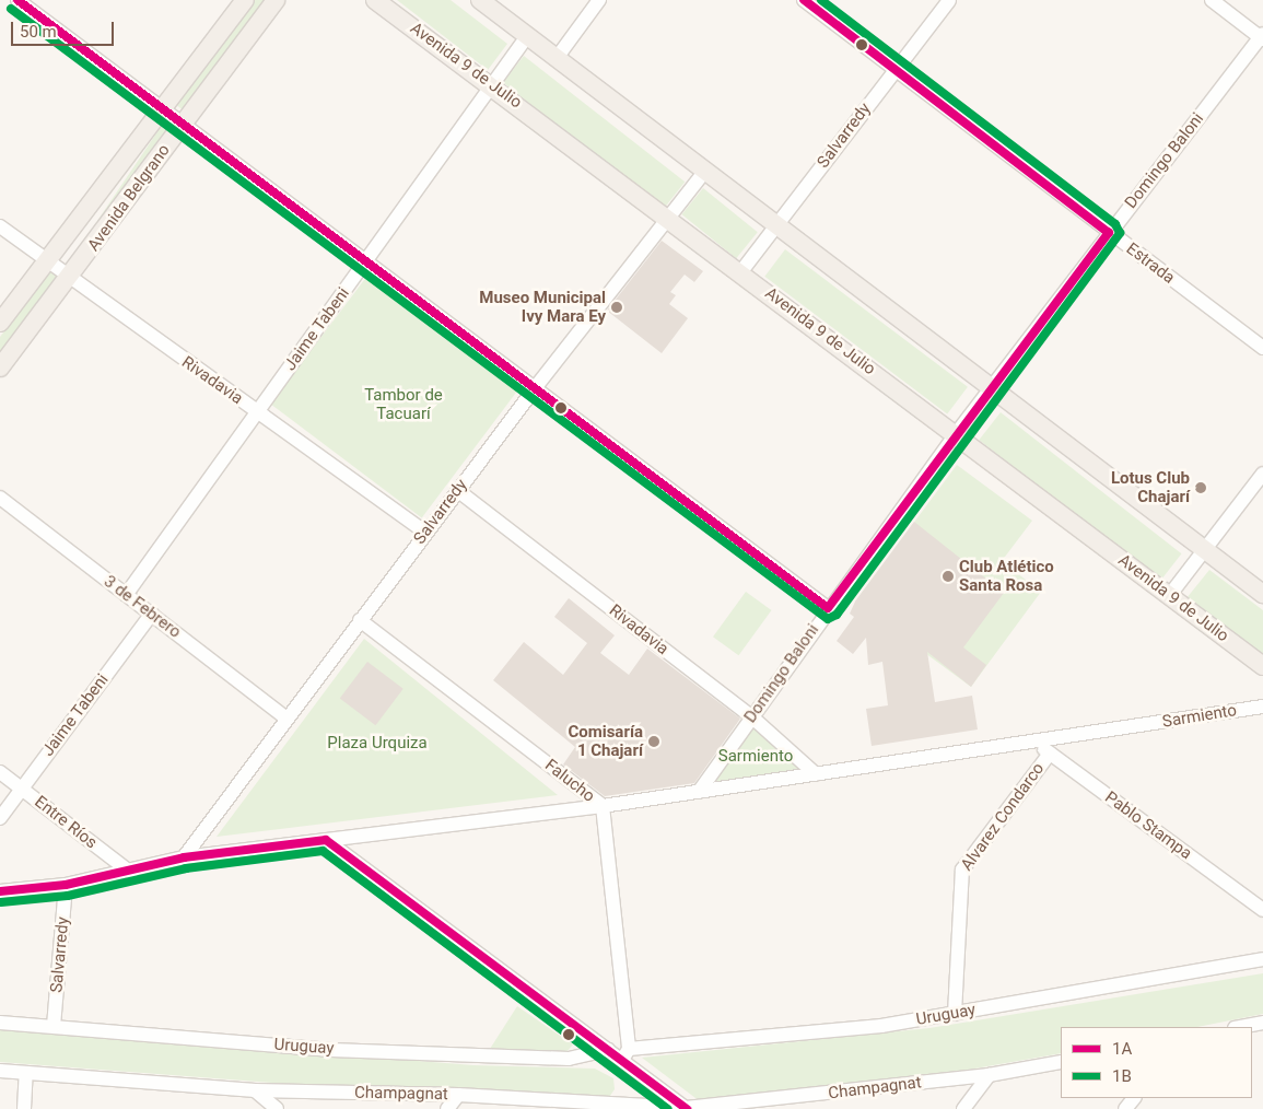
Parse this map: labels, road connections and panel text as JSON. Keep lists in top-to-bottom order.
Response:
{
  "streets": {
    "main road": ["Avenida 9 de Julio", "Avenida Belgrano"],
    "street": [
      "Salvarredy",
      "Domingo Baloni",
      "Estrada",
      "Jaime Tabeni",
      "Rivadavia",
      "3 de Febrero",
      "Sarmiento",
      "Falucho",
      "Alvarez Condarco",
      "Entre Ríos",
      "Pablo Stampa",
      "Uruguay",
      "Champagnat"
    ]
  },
  "crossings": [
    ["Avenida 9 de Julio", "Salvarredy"],
    ["Avenida 9 de Julio", "Domingo Baloni"],
    ["Avenida 9 de Julio", "Jaime Tabeni"],
    ["Salvarredy", "Estrada"],
    ["Salvarredy", "Rivadavia"],
    ["Salvarredy", "3 de Febrero"],
    ["Salvarredy", "Sarmiento"],
    ["Salvarredy", "Falucho"],
    ["Salvarredy", "Uruguay"],
    ["Domingo Baloni", "Estrada"],
    ["Domingo Baloni", "Rivadavia"],
    ["Domingo Baloni", "Sarmiento"],
    ["Avenida Belgrano", "Rivadavia"],
    ["Jaime Tabeni", "Rivadavia"],
    ["Jaime Tabeni", "3 de Febrero"],
    ["Jaime Tabeni", "Entre Ríos"],
    ["Rivadavia", "Sarmiento"],
    ["Sarmiento", "Falucho"],
    ["Sarmiento", "Entre Ríos"],
    ["Sarmiento", "Pablo Stampa"],
    ["Falucho", "Uruguay"],
    ["Alvarez Condarco", "Pablo Stampa"],
    ["Alvarez Condarco", "Uruguay"]
  ],
  "parks": ["Tambor de Tacuarí", "Plaza Urquiza", "Sarmiento"],
  "places": [
    "Museo Municipal Ivy Mara Ey",
    "Lotus Club Chajarí",
    "Club Atlético Santa Rosa",
    "Comisaría 1 Chajarí"
  ],
  "lines": ["transit line 1A", "transit line 1B"],
  "legend": ["1A", "1B"],
  "scale_bar": "50 m"
}
